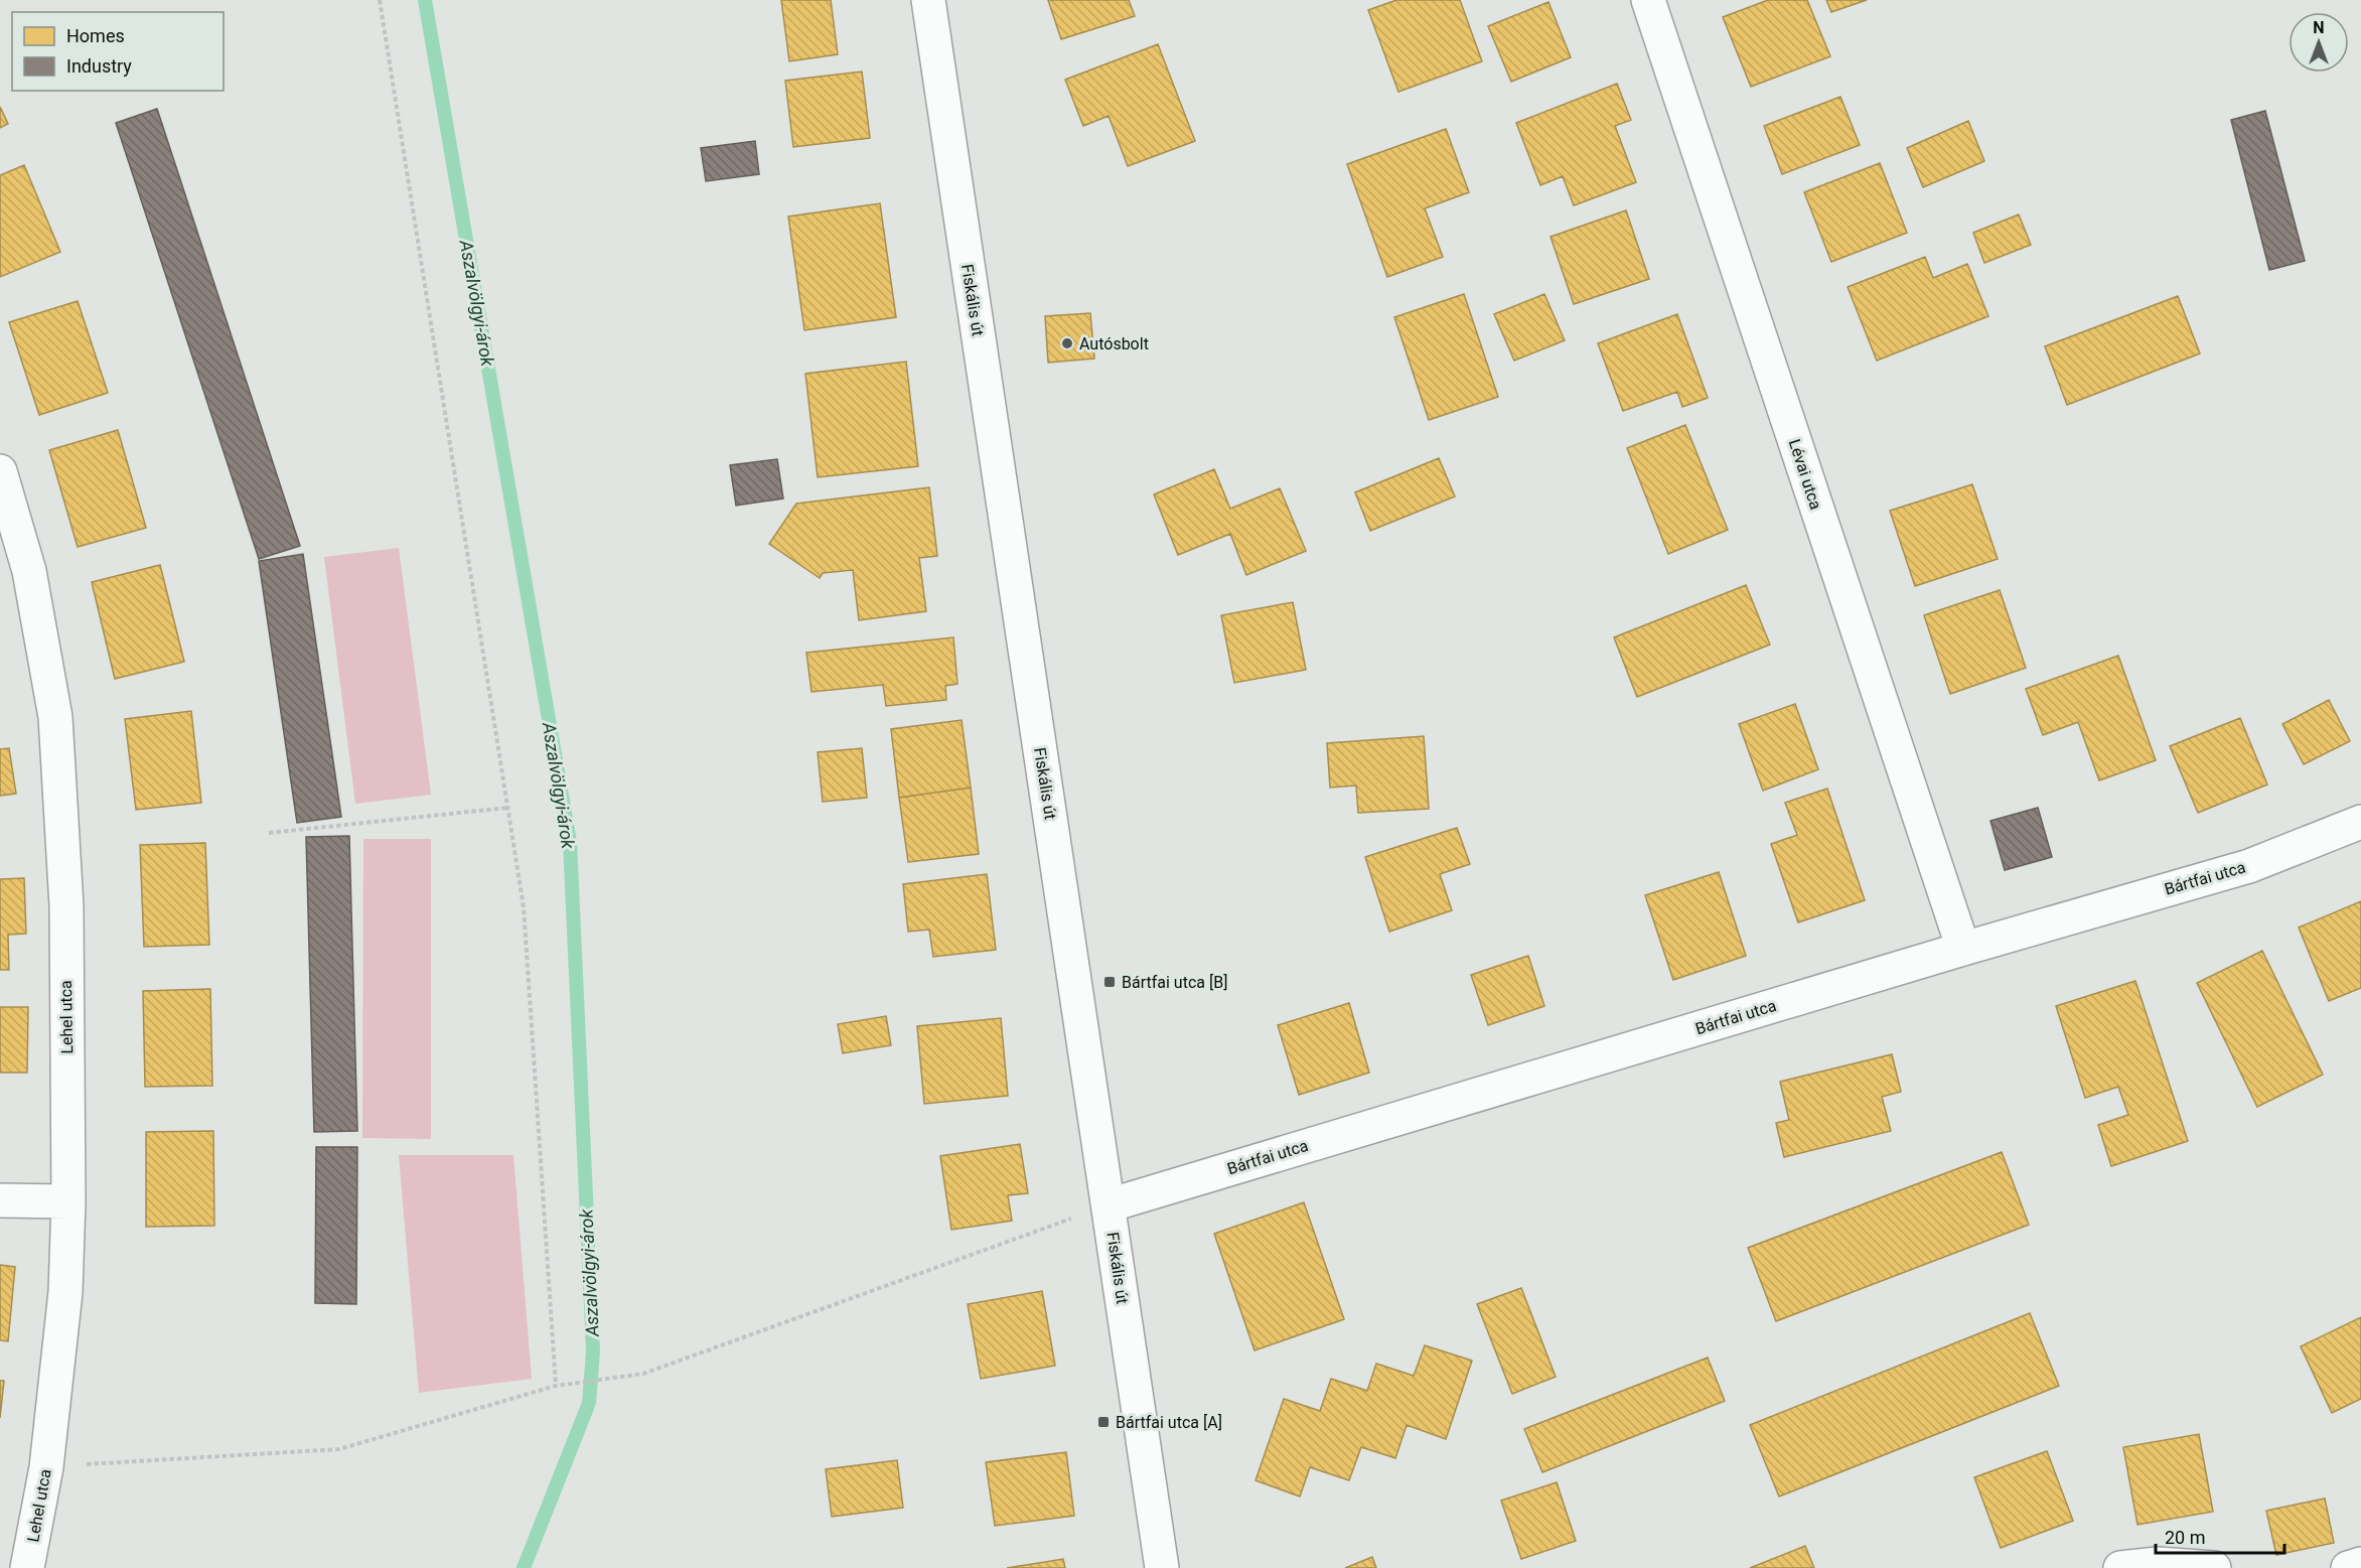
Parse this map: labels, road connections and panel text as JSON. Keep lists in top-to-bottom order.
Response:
{
  "streets": {
    "street": [
      "Fiskális út",
      "Lévai utca",
      "Bártfai utca",
      "Lehel utca"
    ]
  },
  "crossings": [
    ["Fiskális út", "Bártfai utca"],
    ["Lévai utca", "Bártfai utca"]
  ],
  "water": ["Aszalvölgyi-árok"],
  "places": {
    "other": ["Autósbolt"],
    "transit": ["Bártfai utca [B]", "Bártfai utca [A]"]
  },
  "legend": ["Homes", "Industry"],
  "scale_bar": "20 m",
  "north": "top"
}
